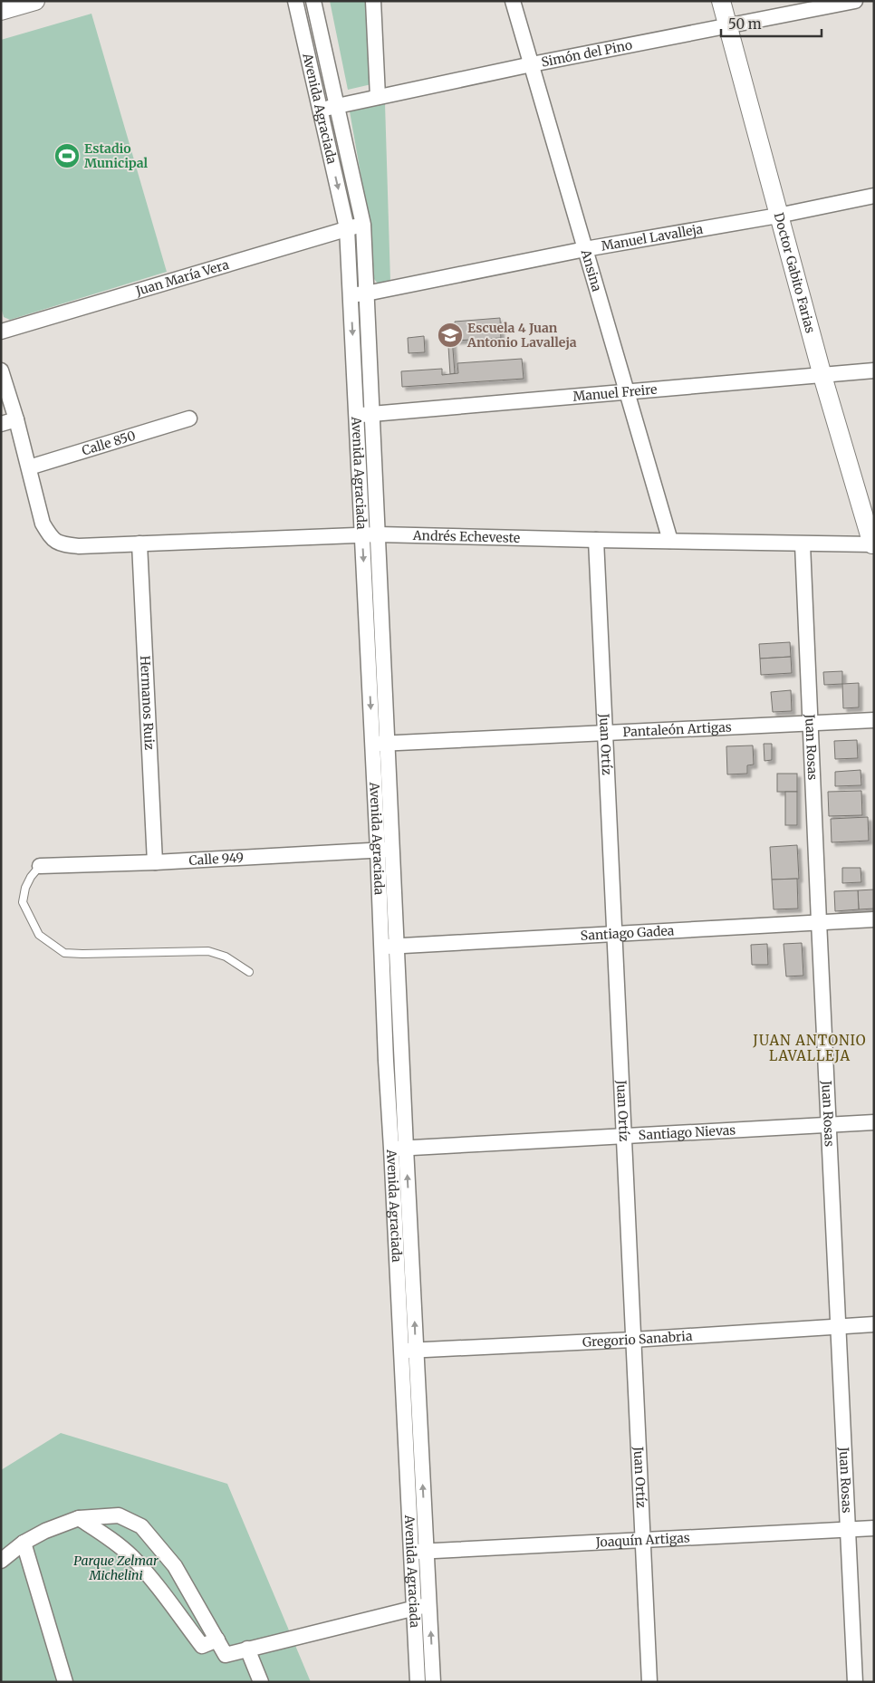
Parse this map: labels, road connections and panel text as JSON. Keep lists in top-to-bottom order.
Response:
{
  "streets": {
    "street": [
      "Simón del Pino",
      "Avenida Agraciada",
      "Manuel Lavalleja",
      "Ansina",
      "Doctor Gabito Farias",
      "Juan María Vera",
      "Manuel Freire",
      "Calle 850",
      "Andrés Echeveste",
      "Hermanos Ruiz",
      "Pantaleón Artigas",
      "Juan Ortíz",
      "Juan Rosas",
      "Calle 949",
      "Santiago Gadea",
      "Santiago Nievas",
      "Gregorio Sanabria",
      "Joaquín Artigas"
    ]
  },
  "crossings": [
    ["Simón del Pino", "Avenida Agraciada"],
    ["Simón del Pino", "Ansina"],
    ["Simón del Pino", "Doctor Gabito Farias"],
    ["Avenida Agraciada", "Manuel Lavalleja"],
    ["Avenida Agraciada", "Juan María Vera"],
    ["Avenida Agraciada", "Manuel Freire"],
    ["Avenida Agraciada", "Andrés Echeveste"],
    ["Avenida Agraciada", "Pantaleón Artigas"],
    ["Avenida Agraciada", "Calle 949"],
    ["Avenida Agraciada", "Santiago Gadea"],
    ["Avenida Agraciada", "Santiago Nievas"],
    ["Avenida Agraciada", "Gregorio Sanabria"],
    ["Avenida Agraciada", "Joaquín Artigas"],
    ["Manuel Lavalleja", "Ansina"],
    ["Manuel Lavalleja", "Doctor Gabito Farias"],
    ["Ansina", "Manuel Freire"],
    ["Ansina", "Andrés Echeveste"],
    ["Doctor Gabito Farias", "Manuel Freire"],
    ["Doctor Gabito Farias", "Andrés Echeveste"],
    ["Calle 850", "Andrés Echeveste"],
    ["Andrés Echeveste", "Hermanos Ruiz"],
    ["Andrés Echeveste", "Juan Ortíz"],
    ["Andrés Echeveste", "Juan Rosas"],
    ["Hermanos Ruiz", "Calle 949"],
    ["Pantaleón Artigas", "Juan Ortíz"],
    ["Pantaleón Artigas", "Juan Rosas"],
    ["Juan Ortíz", "Santiago Gadea"],
    ["Juan Ortíz", "Santiago Nievas"],
    ["Juan Ortíz", "Gregorio Sanabria"],
    ["Juan Ortíz", "Joaquín Artigas"],
    ["Juan Rosas", "Santiago Gadea"],
    ["Juan Rosas", "Santiago Nievas"],
    ["Juan Rosas", "Gregorio Sanabria"],
    ["Juan Rosas", "Joaquín Artigas"]
  ],
  "districts": ["JUAN ANTONIO LAVALLEJA"],
  "parks": ["Parque Zelmar Michelini"],
  "places": {
    "sports": ["Estadio Municipal"],
    "school or university": ["Escuela 4 Juan Antonio Lavalleja"]
  },
  "scale_bar": "50 m"
}
